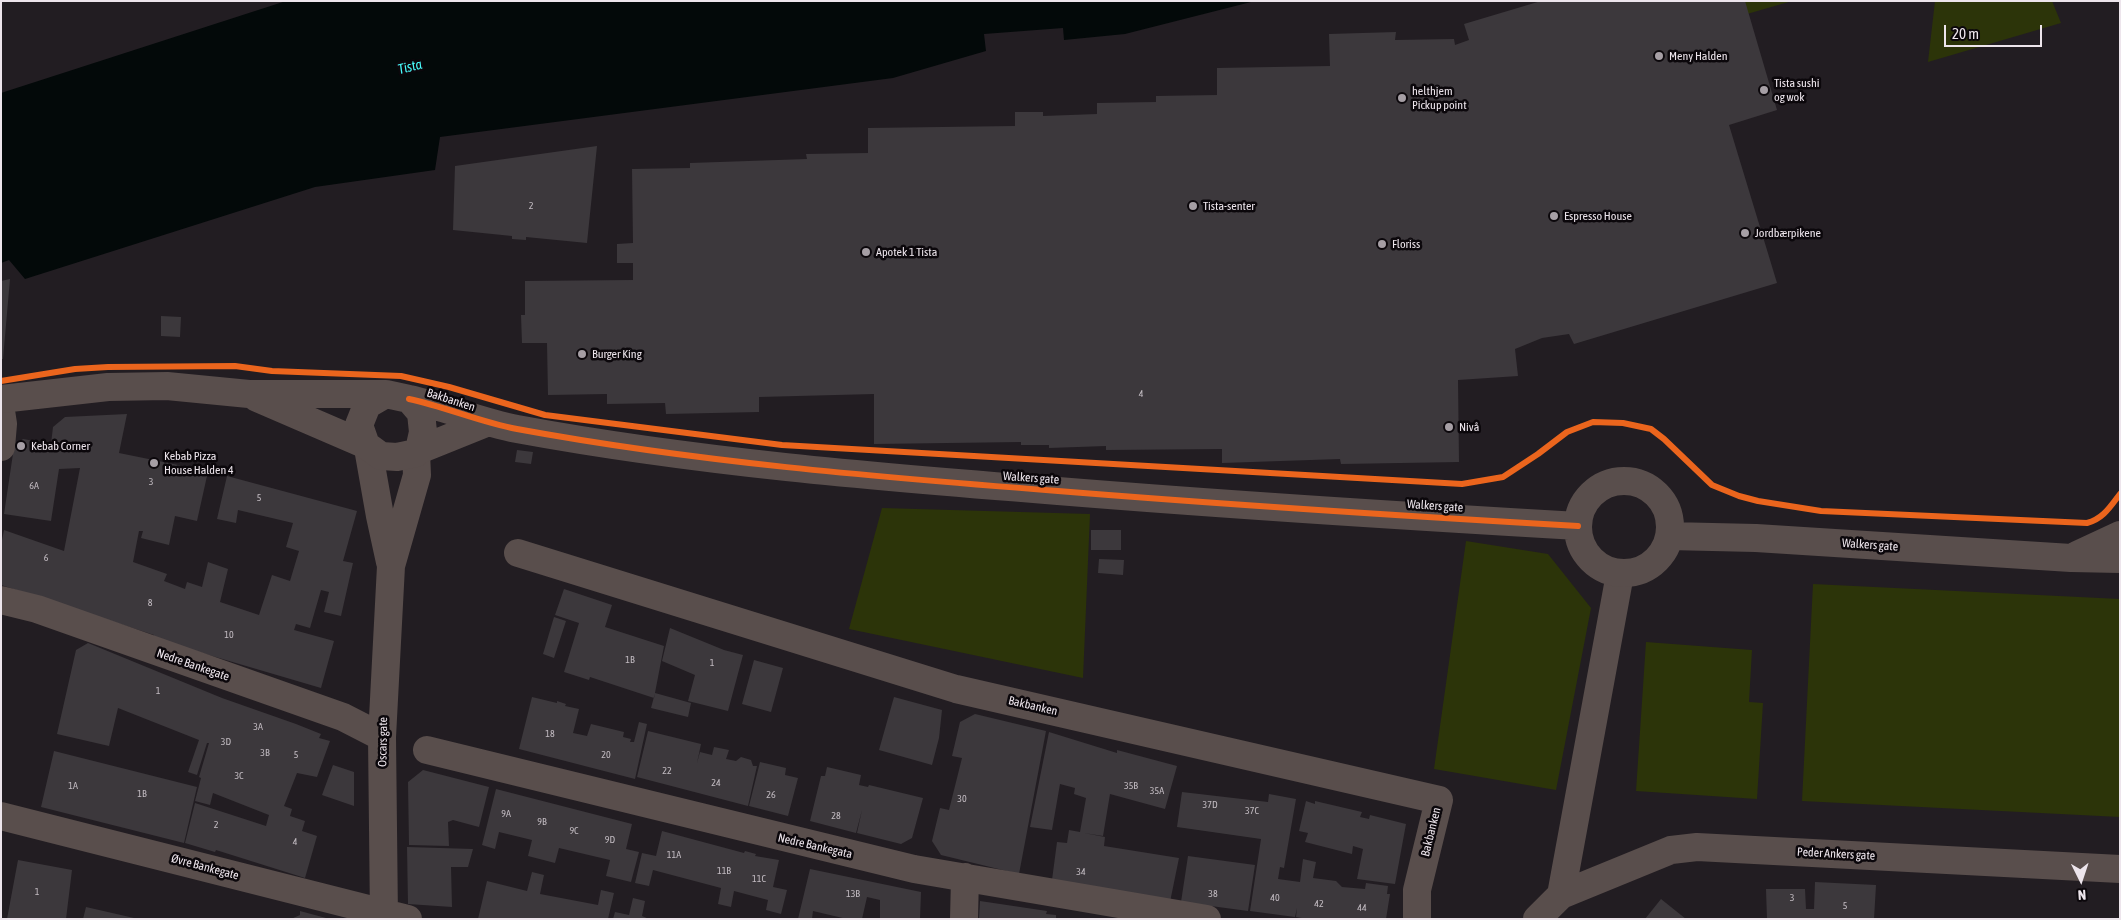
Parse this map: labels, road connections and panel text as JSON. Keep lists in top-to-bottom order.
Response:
{
  "streets": {
    "street": [
      "Bakbanken",
      "Walkers gate",
      "Nedre Bankegate",
      "Oscars gate",
      "Nedre Bankegata",
      "Peder Ankers gate",
      "Øvre Bankegate"
    ]
  },
  "crossings": [
    ["Bakbanken", "Walkers gate"],
    ["Bakbanken", "Oscars gate"],
    ["Nedre Bankegate", "Oscars gate"],
    ["Oscars gate", "Øvre Bankegate"]
  ],
  "water": ["Tista"],
  "places": [
    "Meny Halden",
    "Tista sushi og wok",
    "helthjem Pickup point",
    "Tista-senter",
    "Espresso House",
    "Jordbærpikene",
    "Floriss",
    "Apotek 1 Tista",
    "Burger King",
    "Nivå",
    "Kebab Corner",
    "Kebab Pizza House Halden 4"
  ],
  "house_numbers": [
    "2",
    "4",
    "3",
    "6A",
    "5",
    "6",
    "8",
    "10",
    "1B",
    "1",
    "1",
    "3A",
    "18",
    "3D",
    "3B",
    "5",
    "20",
    "22",
    "3C",
    "24",
    "1A",
    "35B",
    "35A",
    "1B",
    "26",
    "30",
    "37D",
    "37C",
    "9A",
    "28",
    "9B",
    "2",
    "9C",
    "9D",
    "4",
    "11A",
    "11B",
    "34",
    "11C",
    "1",
    "13B",
    "38",
    "40",
    "3",
    "42",
    "5",
    "44"
  ],
  "scale_bar": "20 m",
  "north": "bottom"
}
